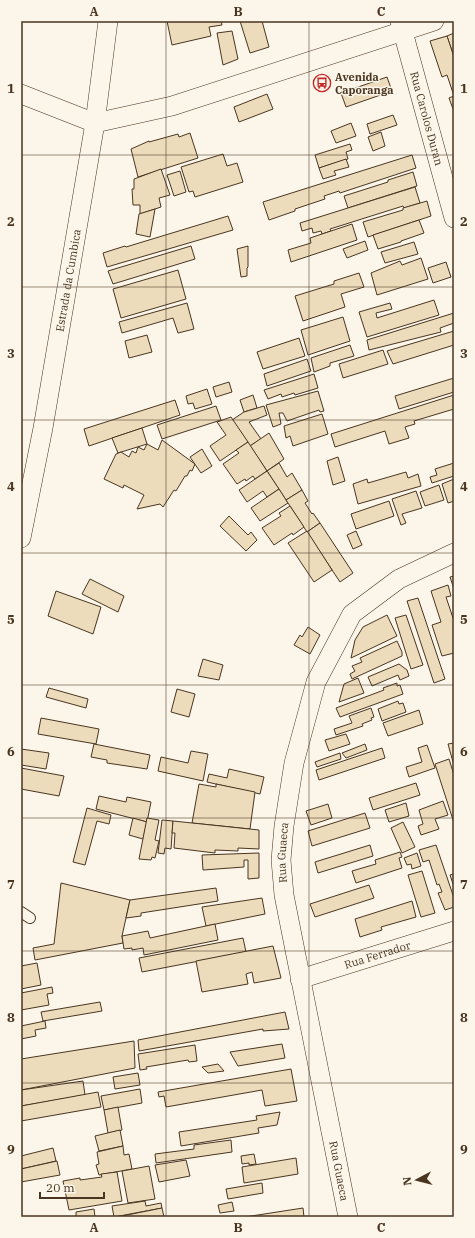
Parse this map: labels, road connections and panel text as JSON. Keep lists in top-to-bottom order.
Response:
{
  "streets": {
    "street": [
      "Rua Carolos Duran",
      "Estrada da Cumbica",
      "Rua Guaeca",
      "Rua Ferrador"
    ]
  },
  "crossings": [
    ["Rua Guaeca", "Rua Ferrador"]
  ],
  "places": {
    "bus stop": ["Avenida Caporanga"]
  },
  "scale_bar": "20 m",
  "north": "left",
  "grid": {
    "columns": ["A", "B", "C"],
    "rows": [
      "1",
      "2",
      "3",
      "4",
      "5",
      "6",
      "7",
      "8",
      "9"
    ]
  }
}
